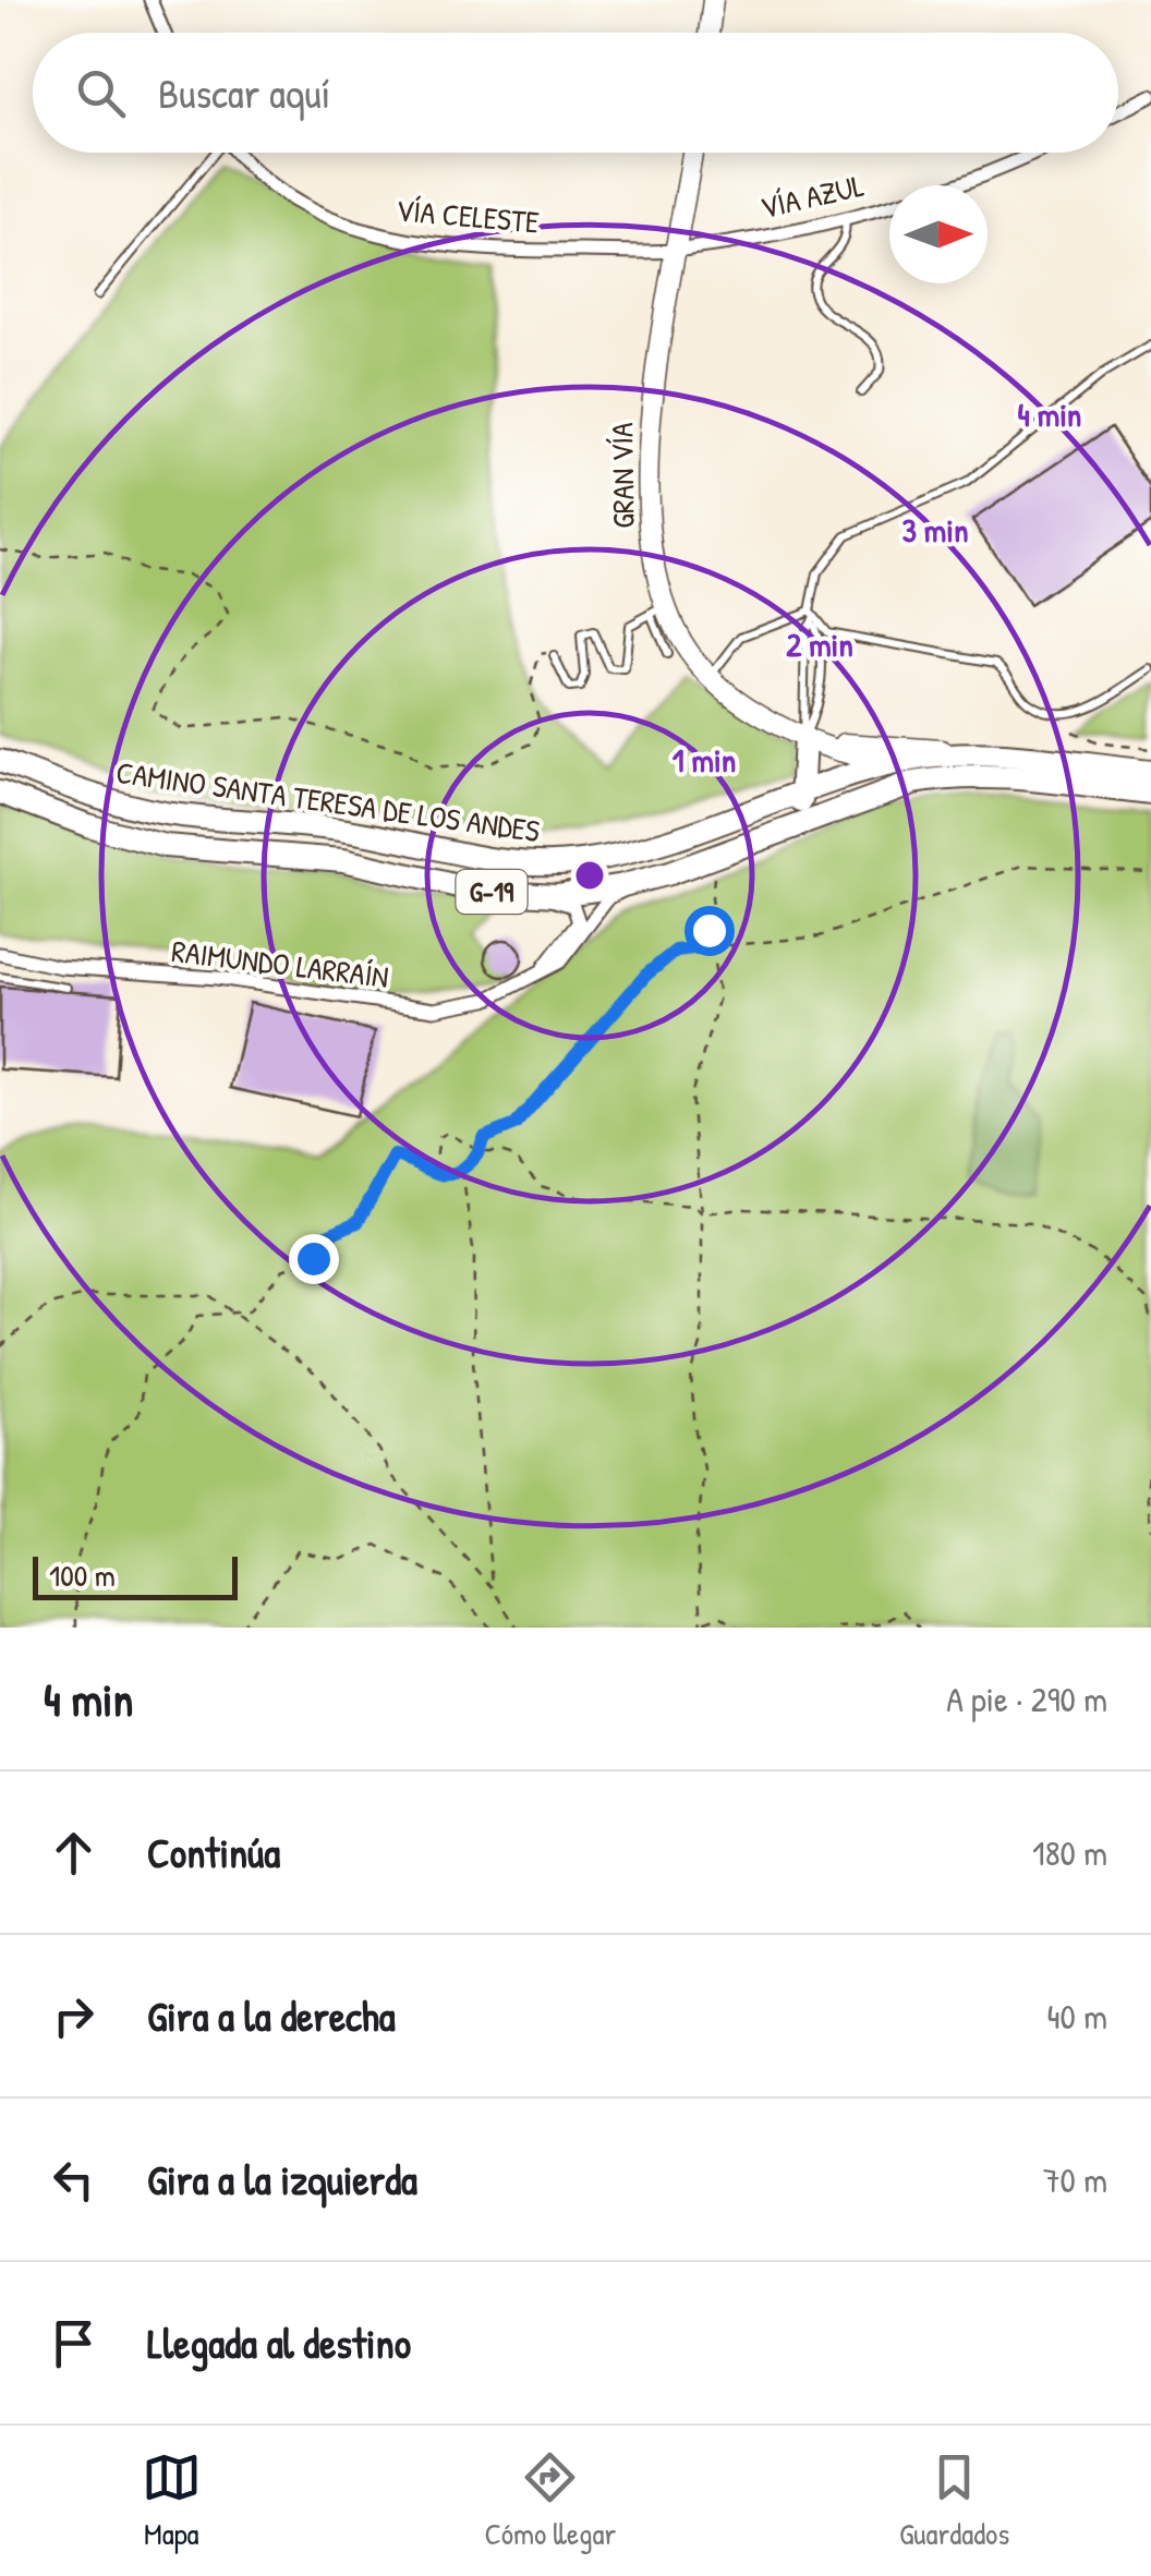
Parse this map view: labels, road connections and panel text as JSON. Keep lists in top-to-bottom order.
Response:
{
  "streets": {
    "main road": ["GRAN VÍA", "CAMINO SANTA TERESA DE LOS ANDES", "G-19"],
    "street": ["VÍA AZUL", "VÍA CELESTE", "RAIMUNDO LARRAÍN"]
  },
  "crossings": [
    ["VÍA AZUL", "VÍA CELESTE"],
    ["VÍA AZUL", "GRAN VÍA"],
    ["VÍA CELESTE", "GRAN VÍA"],
    ["GRAN VÍA", "CAMINO SANTA TERESA DE LOS ANDES"],
    ["GRAN VÍA", "G-19"],
    ["CAMINO SANTA TERESA DE LOS ANDES", "G-19"],
    ["CAMINO SANTA TERESA DE LOS ANDES", "RAIMUNDO LARRAÍN"]
  ],
  "scale_bar": "100 m",
  "north": "right",
  "page": {
    "search": "Buscar aquí",
    "scale": "100 m",
    "heading": ["4 min", "A pie · 290 m"],
    "list": [
      ["Continúa", "180 m"],
      ["Gira a la derecha", "40 m"],
      ["Gira a la izquierda", "70 m"],
      "Llegada al destino"
    ],
    "nav": ["Mapa", "Cómo llegar", "Guardados"]
  },
  "rings": [
    "4 min",
    "3 min",
    "2 min",
    "1 min"
  ]
}
